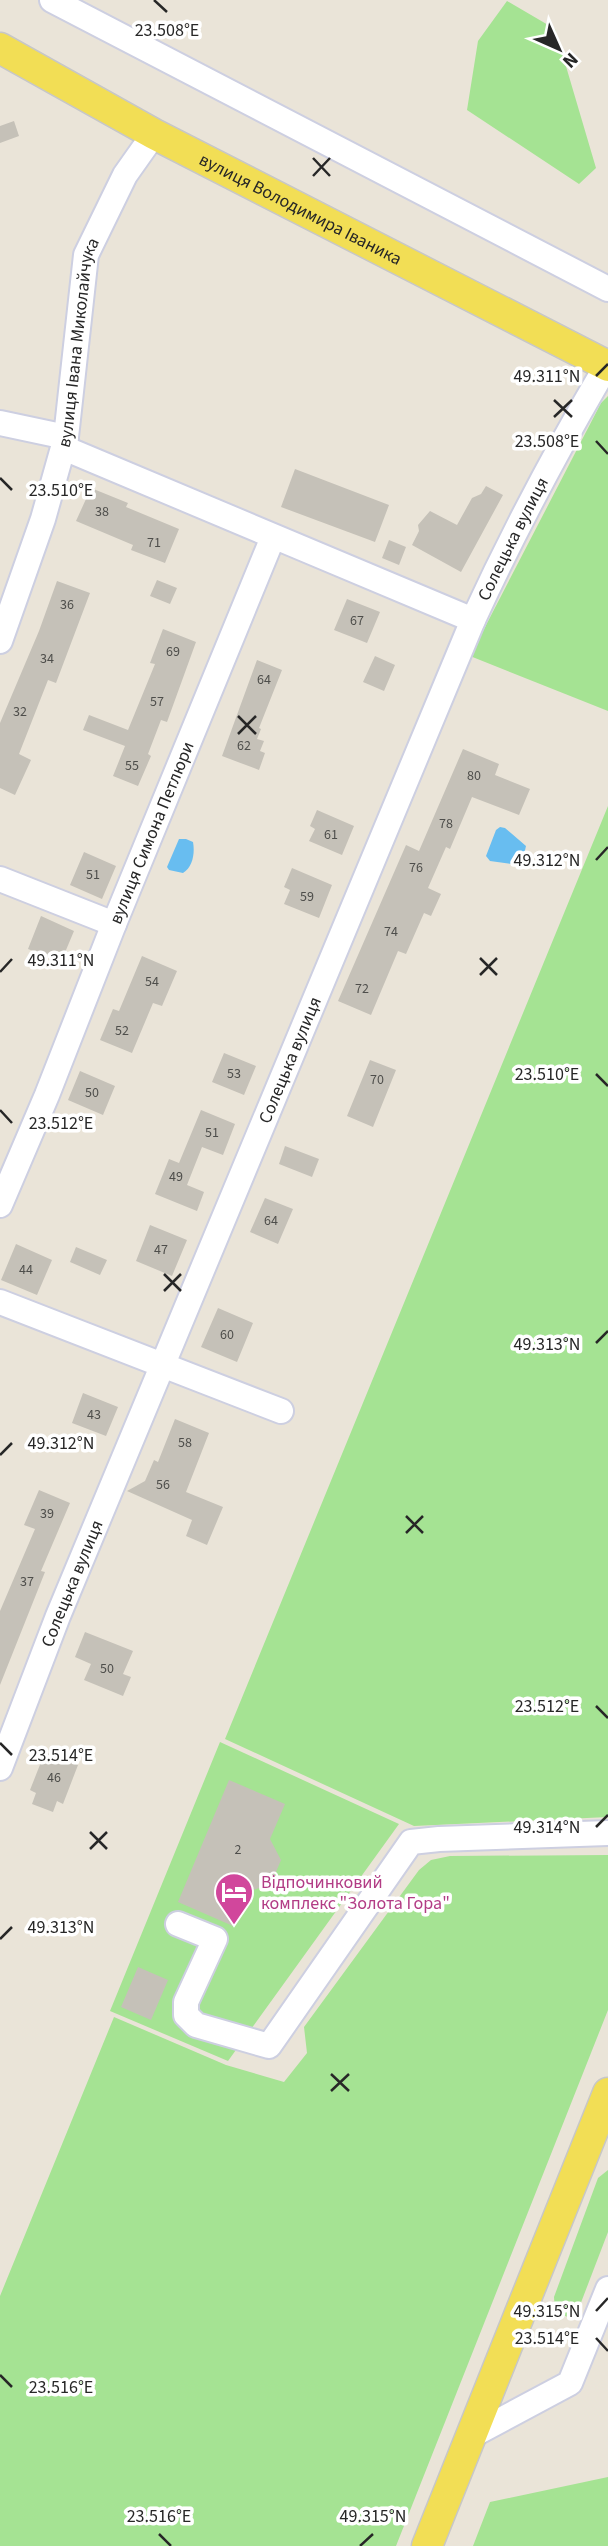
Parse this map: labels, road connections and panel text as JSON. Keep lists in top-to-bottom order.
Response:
{
  "streets": {
    "main road": ["вулиця Володимира Іваника"],
    "street": ["вулиця Івана Миколайчука", "Солецька вулиця", "вулиця Симона Петлюри"]
  },
  "crossings": [
    ["вулиця Володимира Іваника", "вулиця Івана Миколайчука"],
    ["вулиця Володимира Іваника", "Солецька вулиця"]
  ],
  "places": {
    "hotel": ["Відпочинковий комплекс \"Золота Гора\""]
  },
  "house_numbers": [
    "38",
    "71",
    "36",
    "67",
    "69",
    "34",
    "64",
    "57",
    "32",
    "62",
    "55",
    "80",
    "78",
    "61",
    "76",
    "51",
    "59",
    "74",
    "54",
    "72",
    "52",
    "53",
    "70",
    "50",
    "51",
    "49",
    "64",
    "47",
    "44",
    "60",
    "43",
    "58",
    "56",
    "39",
    "37",
    "50",
    "46",
    "2"
  ],
  "north": "bottom right",
  "coordinates": [
    "23.508°E",
    "49.311°N",
    "23.510°E",
    "49.312°N",
    "23.512°E",
    "49.313°N",
    "23.514°E",
    "49.314°N",
    "49.315°N",
    "23.516°E"
  ]
}
